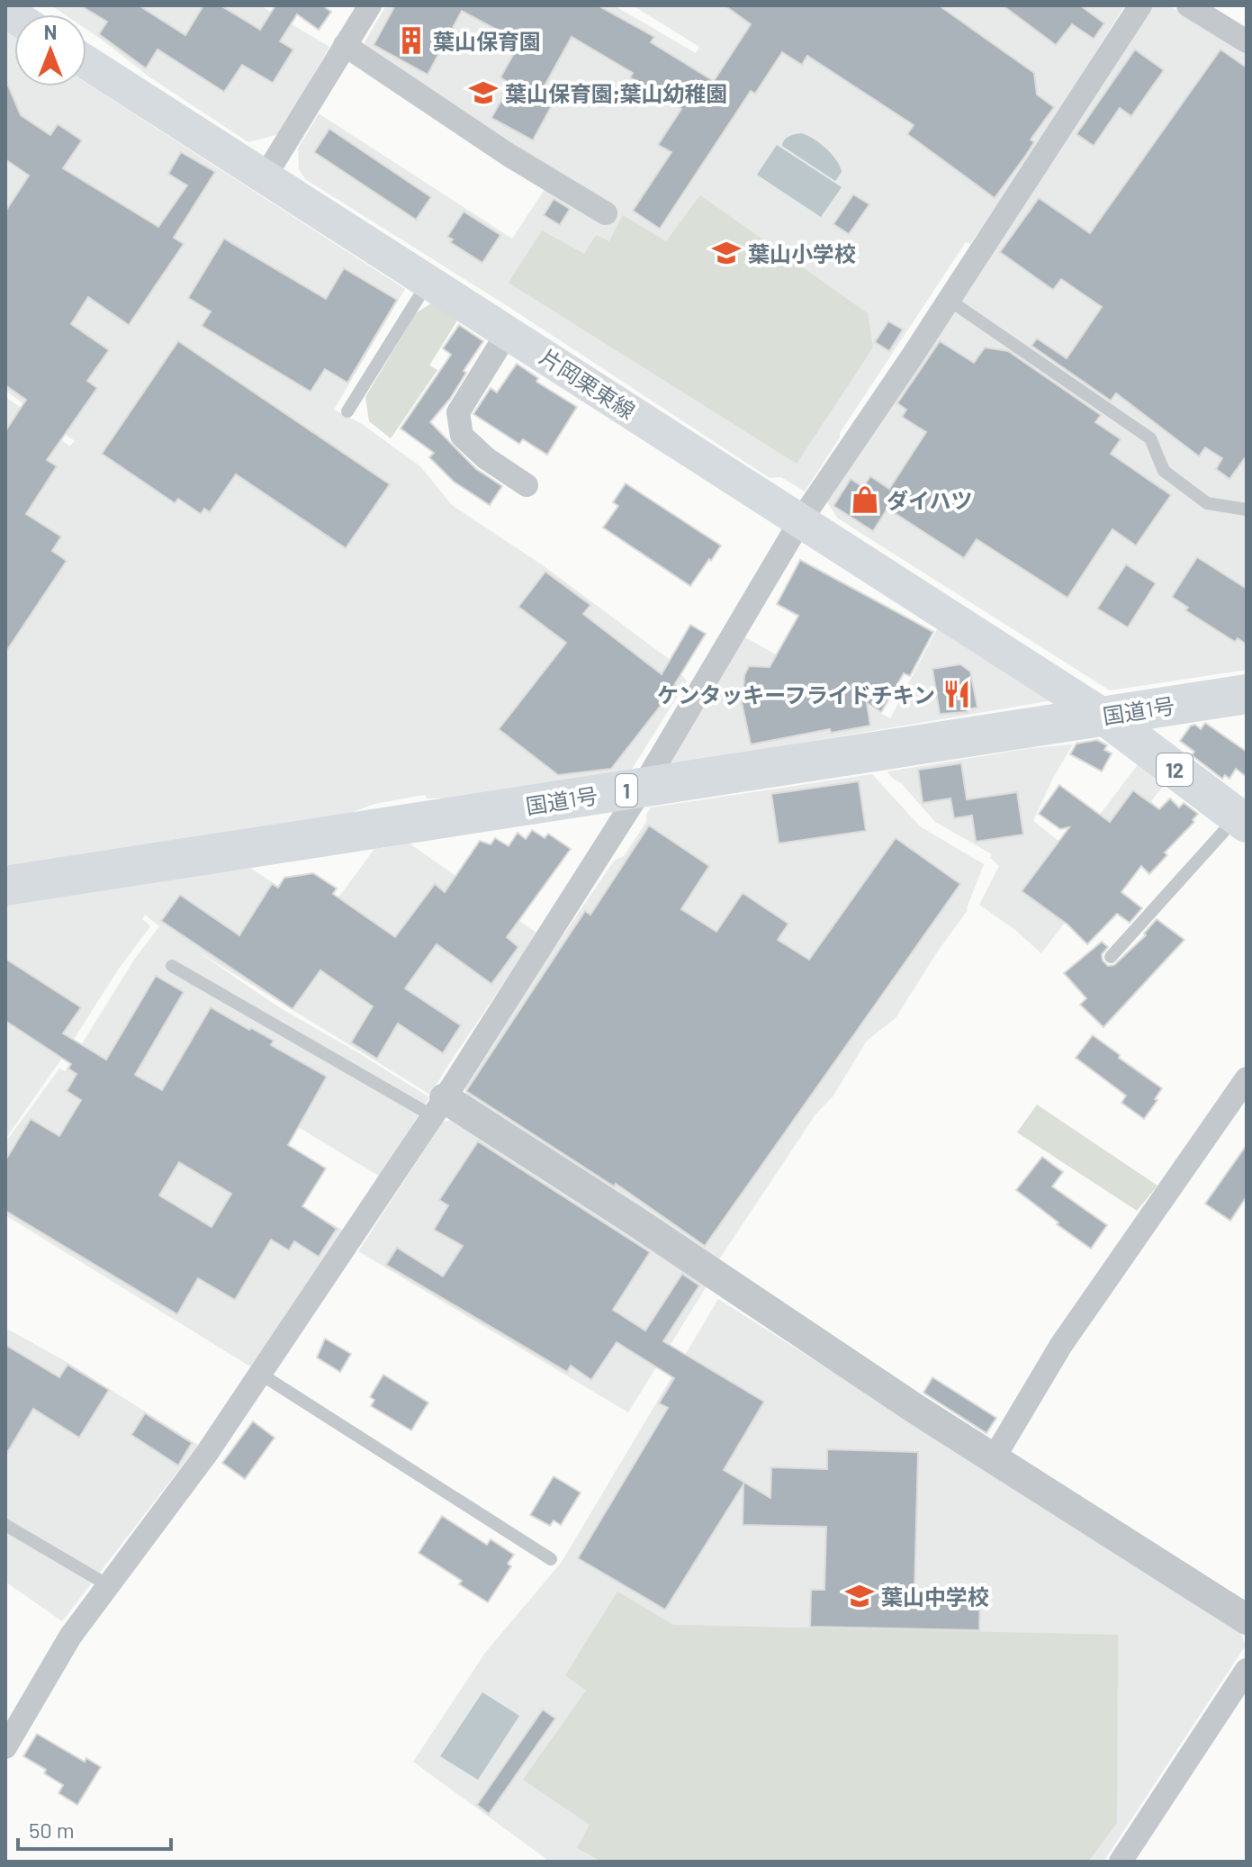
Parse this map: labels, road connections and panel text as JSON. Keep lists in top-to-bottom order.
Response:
{
  "streets": {
    "highway": ["国道1号", "1"],
    "main road": ["片岡栗東線", "12"]
  },
  "crossings": [
    ["片岡栗東線", "国道1号"],
    ["片岡栗東線", "12"],
    ["国道1号", "12"]
  ],
  "places": {
    "building": ["葉山保育園"],
    "school or university": ["葉山保育園;葉山幼稚園", "葉山小学校", "葉山中学校"],
    "shop": ["ダイハツ"],
    "restaurant": ["ケンタッキーフライドチキン"]
  },
  "scale_bar": "50 m",
  "north": "top"
}
